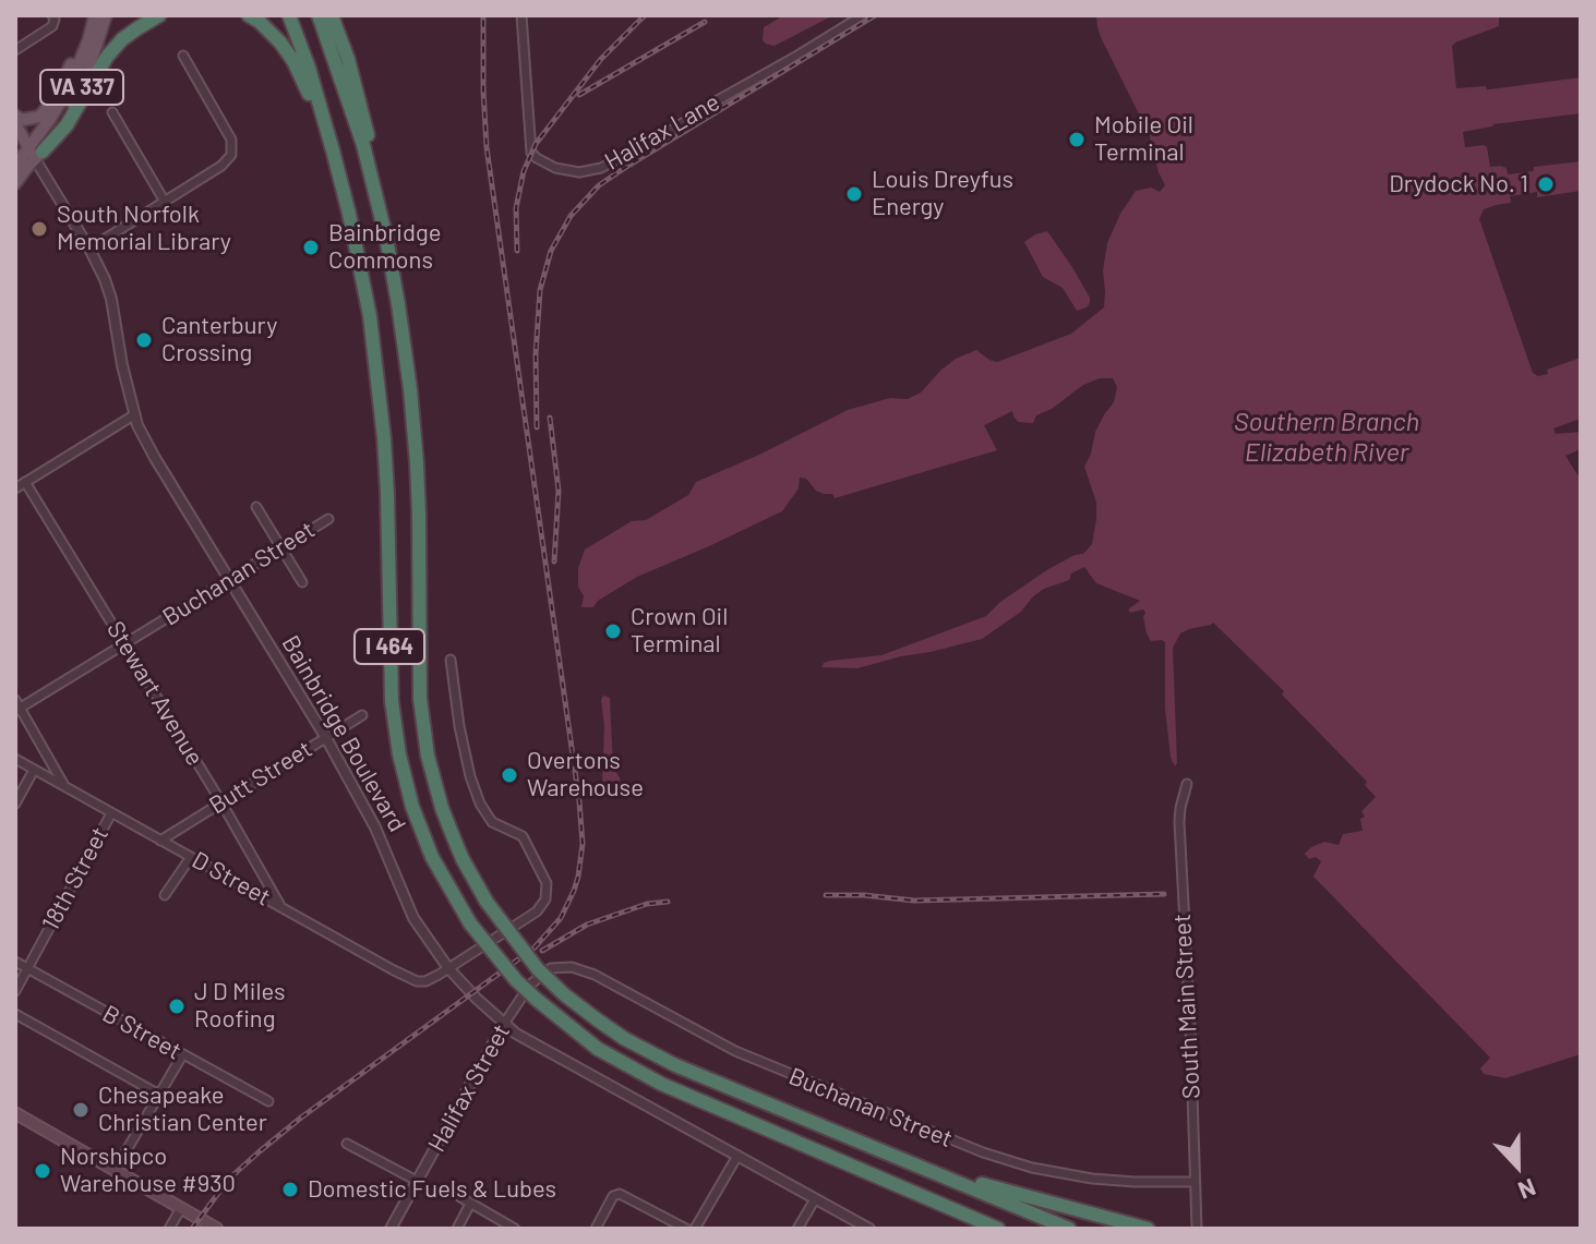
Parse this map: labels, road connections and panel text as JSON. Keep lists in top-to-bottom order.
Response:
{
  "streets": {
    "highway": ["I 464"],
    "main road": ["VA 337", "Bainbridge Boulevard"],
    "street": [
      "Halifax Lane",
      "Buchanan Street",
      "Stewart Avenue",
      "Butt Street",
      "18th Street",
      "D Street",
      "South Main Street",
      "B Street",
      "Halifax Street"
    ]
  },
  "crossings": [
    ["VA 337", "Bainbridge Boulevard"],
    ["Buchanan Street", "Stewart Avenue"],
    ["Buchanan Street", "Bainbridge Boulevard"],
    ["Buchanan Street", "South Main Street"],
    ["Buchanan Street", "Halifax Street"],
    ["Stewart Avenue", "Butt Street"],
    ["Stewart Avenue", "D Street"],
    ["Bainbridge Boulevard", "Butt Street"],
    ["Bainbridge Boulevard", "D Street"],
    ["Bainbridge Boulevard", "Halifax Street"],
    ["Butt Street", "D Street"],
    ["18th Street", "D Street"],
    ["18th Street", "B Street"]
  ],
  "water": ["Southern Branch Elizabeth River"],
  "places": [
    "Mobile Oil Terminal",
    "Drydock No. 1",
    "Louis Dreyfus Energy",
    "South Norfolk Memorial Library",
    "Bainbridge Commons",
    "Canterbury Crossing",
    "Crown Oil Terminal",
    "Overtons Warehouse",
    "J D Miles Roofing",
    "Chesapeake Christian Center",
    "Norshipco Warehouse #930",
    "Domestic Fuels & Lubes"
  ],
  "north": "bottom"
}
